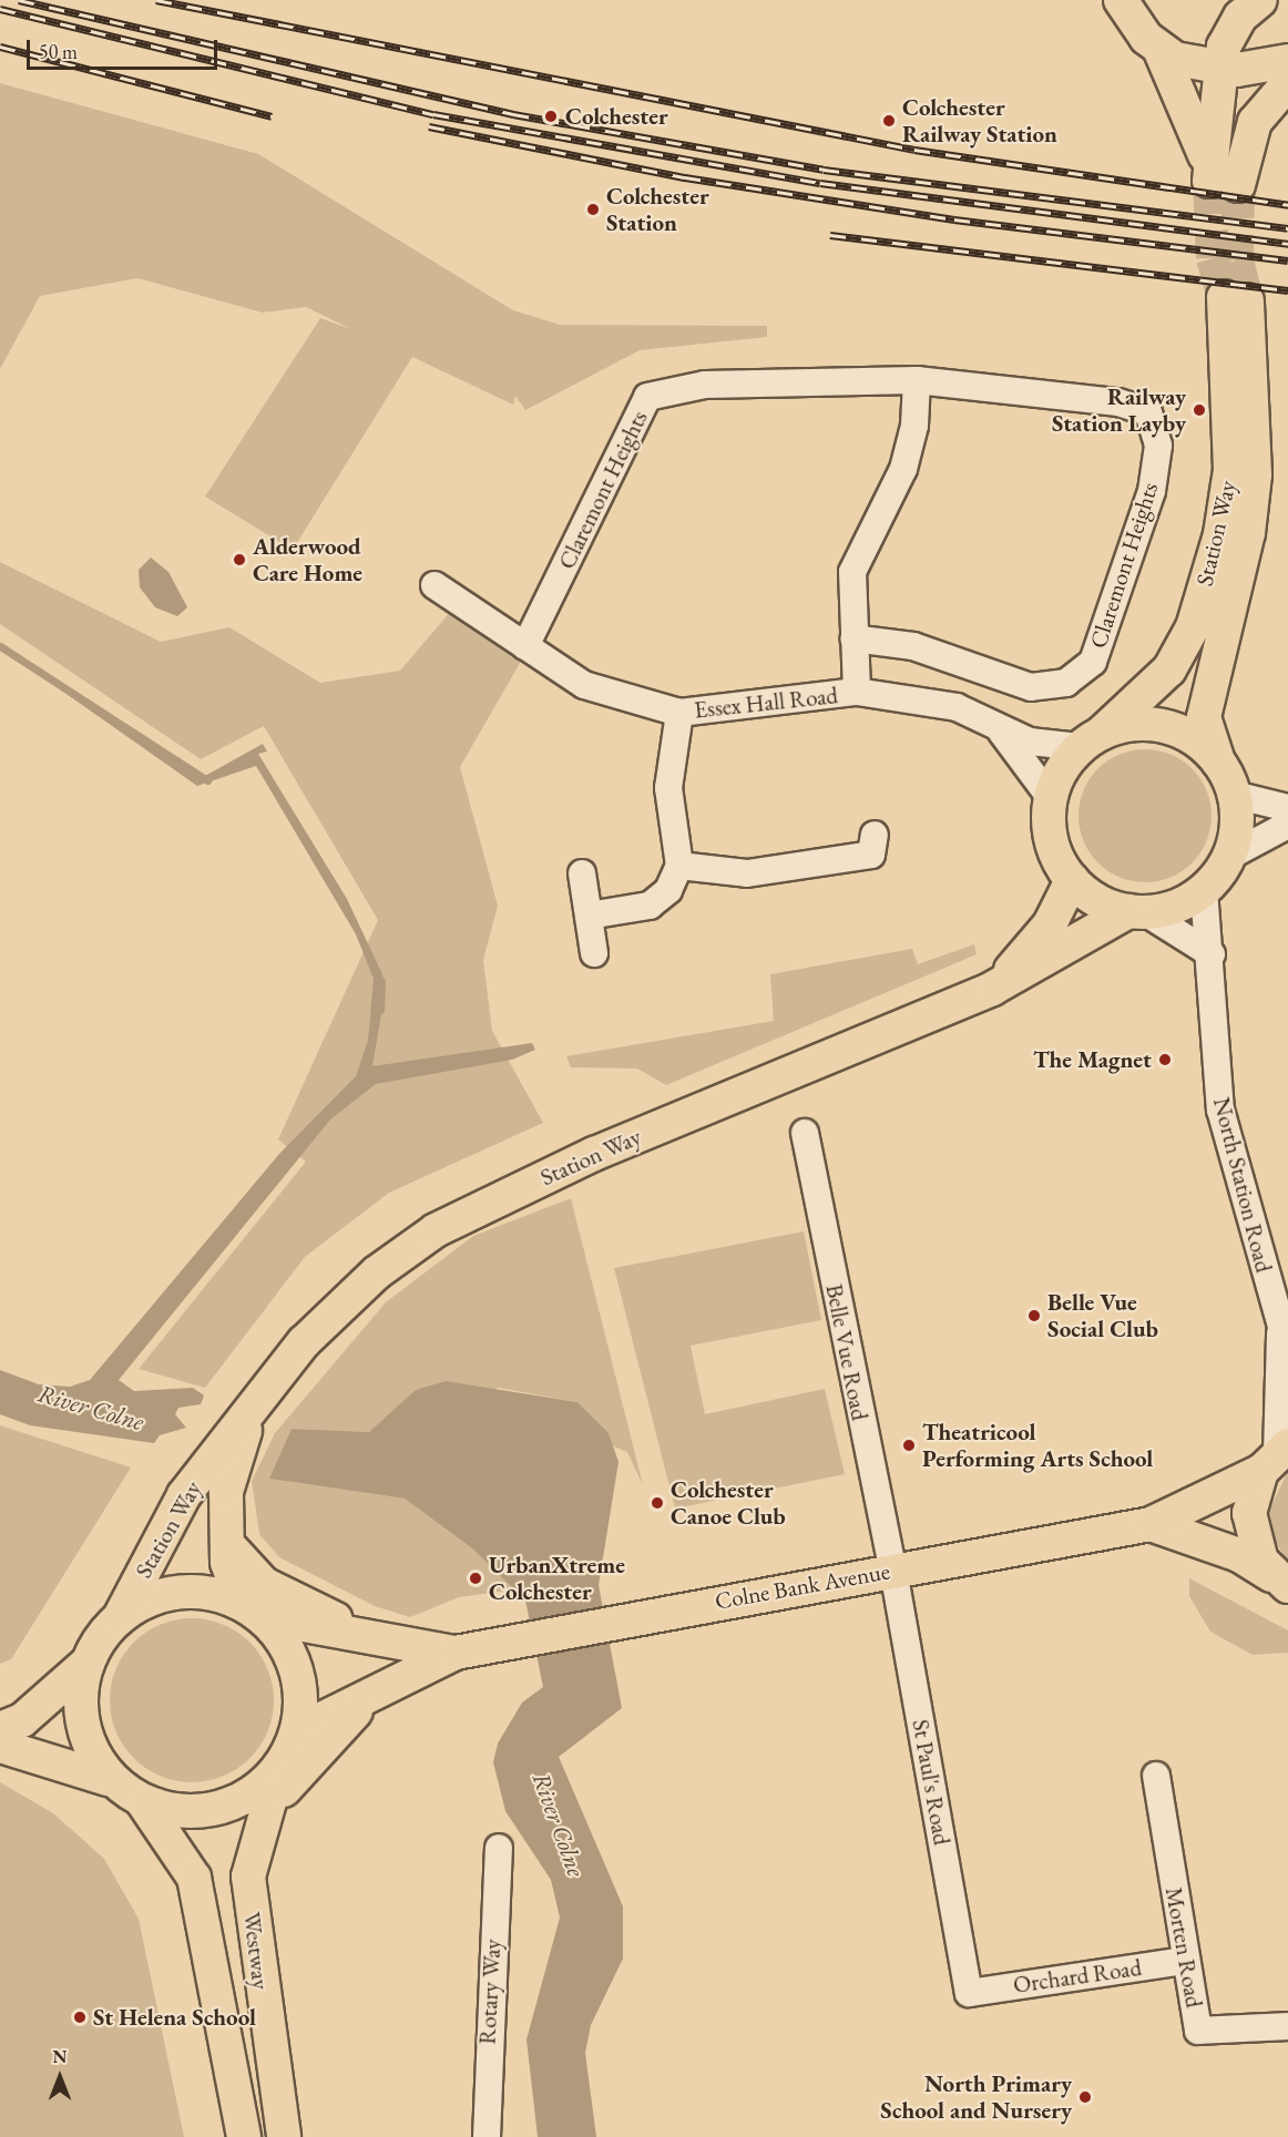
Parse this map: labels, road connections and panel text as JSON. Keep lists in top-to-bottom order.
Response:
{
  "streets": {
    "main road": ["Station Way", "Colne Bank Avenue", "Westway"],
    "street": [
      "Claremont Heights",
      "Essex Hall Road",
      "North Station Road",
      "Belle Vue Road",
      "St Paul's Road",
      "Morten Road",
      "Orchard Road",
      "Rotary Way"
    ]
  },
  "crossings": [
    ["Claremont Heights", "Essex Hall Road"],
    ["Station Way", "Essex Hall Road"],
    ["Station Way", "North Station Road"],
    ["Station Way", "Colne Bank Avenue"],
    ["Station Way", "Westway"],
    ["Essex Hall Road", "North Station Road"],
    ["North Station Road", "Colne Bank Avenue"],
    ["Belle Vue Road", "Colne Bank Avenue"],
    ["Belle Vue Road", "St Paul's Road"],
    ["Colne Bank Avenue", "St Paul's Road"],
    ["Colne Bank Avenue", "Westway"],
    ["St Paul's Road", "Orchard Road"],
    ["Morten Road", "Orchard Road"]
  ],
  "water": ["River Colne"],
  "places": [
    "Colchester",
    "Colchester Railway Station",
    "Colchester Station",
    "Railway Station Layby",
    "Alderwood Care Home",
    "The Magnet",
    "Belle Vue Social Club",
    "Theatricool Performing Arts School",
    "Colchester Canoe Club",
    "UrbanXtreme Colchester",
    "St Helena School",
    "North Primary School and Nursery"
  ],
  "scale_bar": "50 m",
  "north": "top"
}
